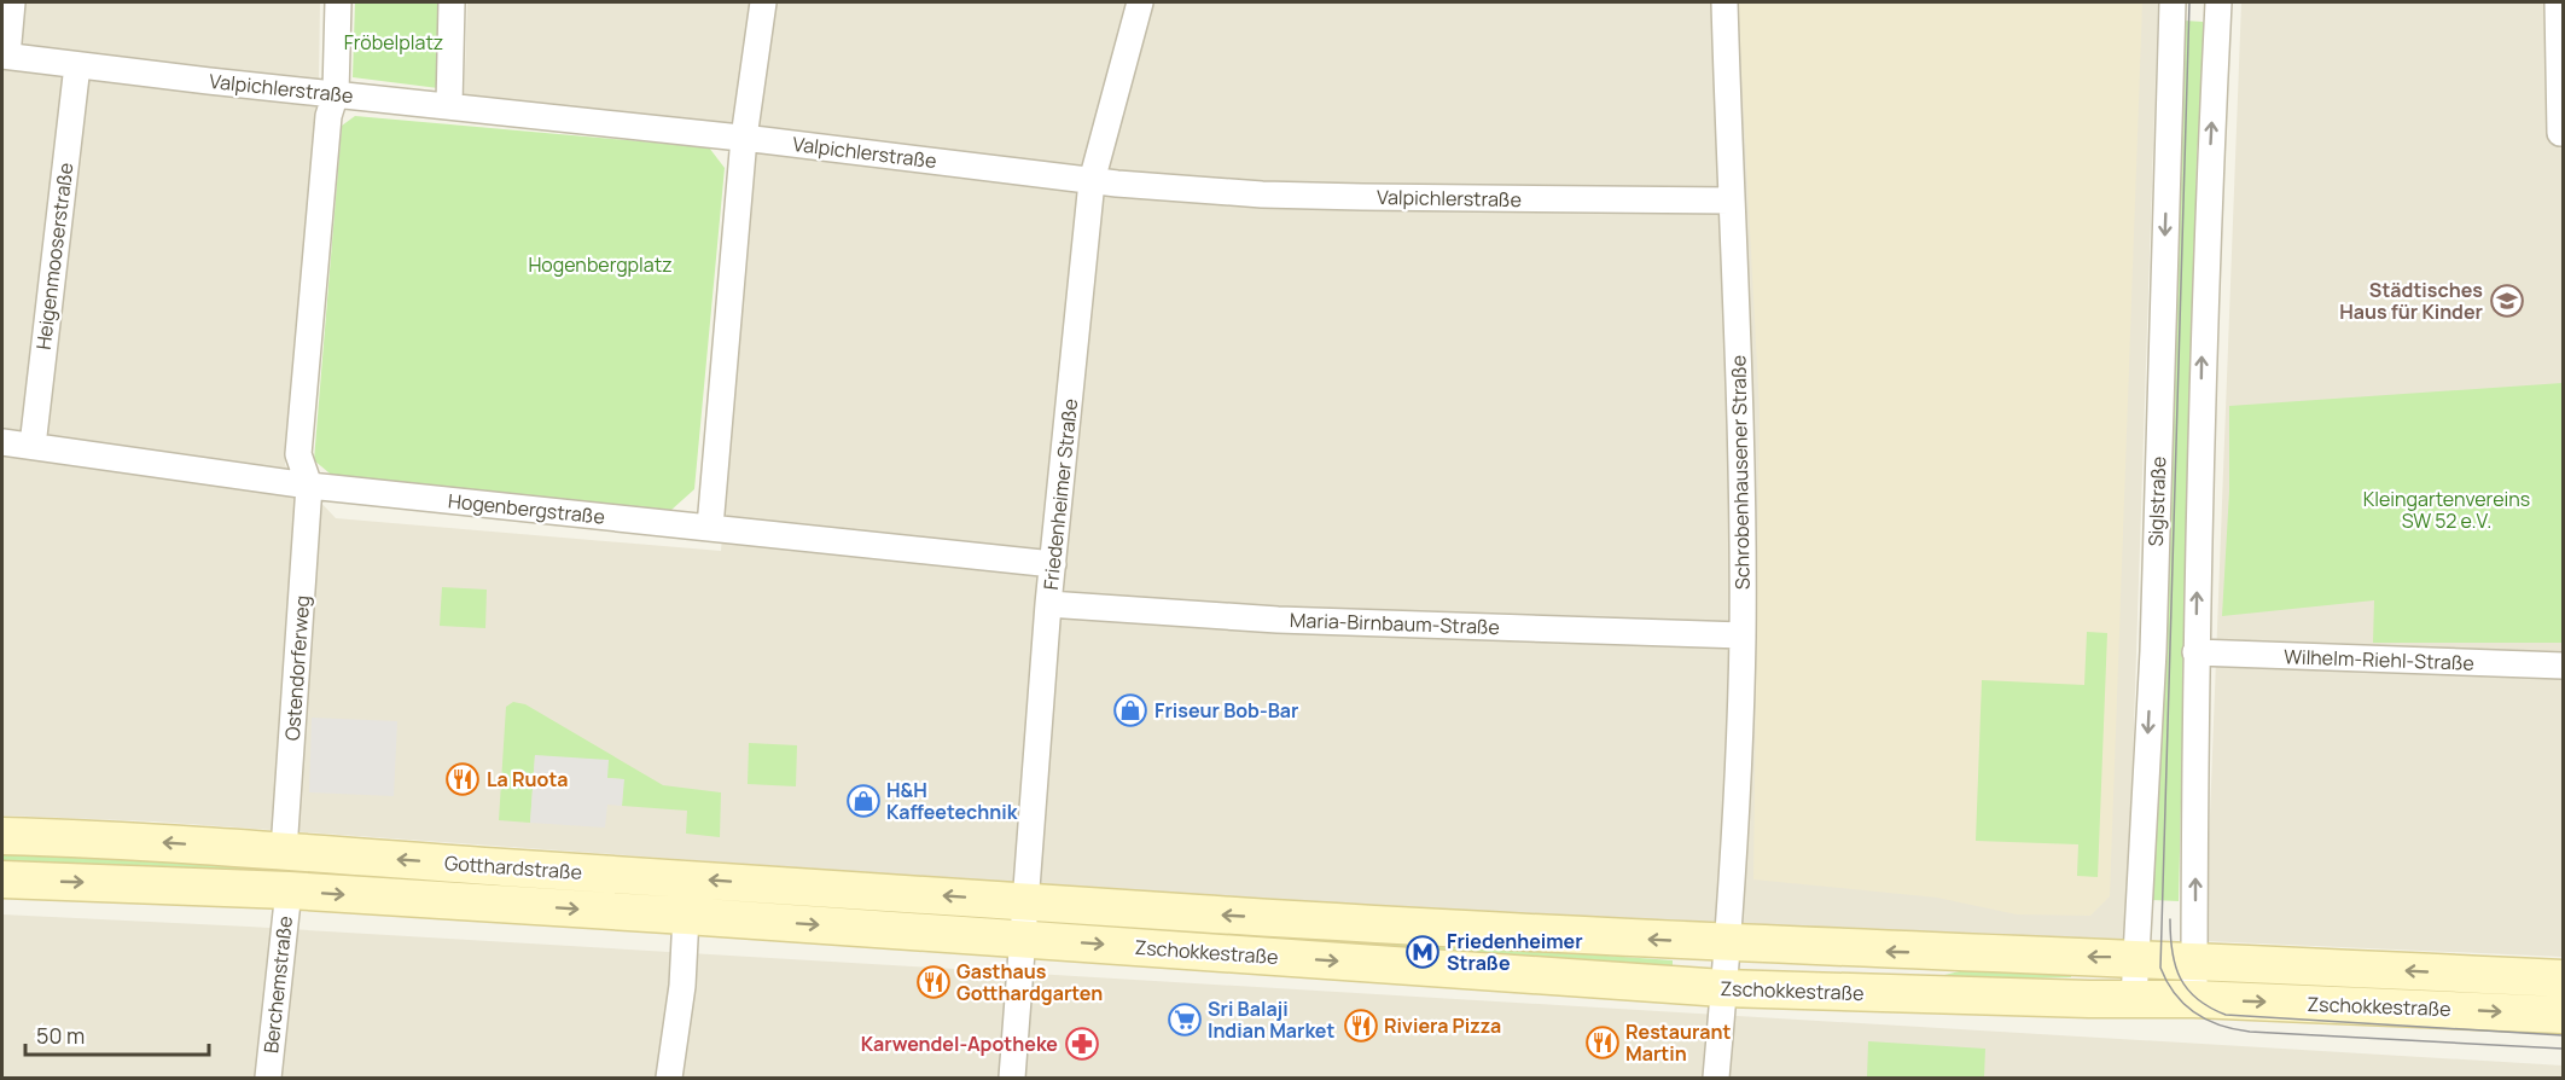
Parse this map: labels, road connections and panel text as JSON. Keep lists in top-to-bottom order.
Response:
{
  "streets": {
    "main road": ["Gotthardstraße", "Zschokkestraße"],
    "street": [
      "Valpichlerstraße",
      "Heigenmooserstraße",
      "Schrobenhausener Straße",
      "Friedenheimer Straße",
      "Siglstraße",
      "Hogenbergstraße",
      "Maria-Birnbaum-Straße",
      "Wilhelm-Riehl-Straße",
      "Ostendorferweg",
      "Berchemstraße"
    ]
  },
  "crossings": [
    ["Valpichlerstraße", "Heigenmooserstraße"],
    ["Valpichlerstraße", "Schrobenhausener Straße"],
    ["Valpichlerstraße", "Friedenheimer Straße"],
    ["Heigenmooserstraße", "Hogenbergstraße"],
    ["Schrobenhausener Straße", "Maria-Birnbaum-Straße"],
    ["Schrobenhausener Straße", "Zschokkestraße"],
    ["Friedenheimer Straße", "Hogenbergstraße"],
    ["Friedenheimer Straße", "Maria-Birnbaum-Straße"],
    ["Friedenheimer Straße", "Gotthardstraße"],
    ["Friedenheimer Straße", "Zschokkestraße"],
    ["Siglstraße", "Zschokkestraße"],
    ["Hogenbergstraße", "Ostendorferweg"],
    ["Ostendorferweg", "Gotthardstraße"],
    ["Gotthardstraße", "Zschokkestraße"],
    ["Gotthardstraße", "Berchemstraße"]
  ],
  "parks": ["Fröbelplatz", "Hogenbergplatz", "Kleingartenvereins SW 52 e.V."],
  "places": {
    "school or university": ["Städtisches Haus für Kinder"],
    "shop": ["Friseur Bob-Bar", "H&H Kaffeetechnik"],
    "restaurant": [
      "La Ruota",
      "Gasthaus Gotthardgarten",
      "Riviera Pizza",
      "Restaurant Martin"
    ],
    "metro station": ["Friedenheimer Straße"],
    "supermarket": ["Sri Balaji Indian Market"],
    "pharmacy": ["Karwendel-Apotheke"]
  },
  "scale_bar": "50 m"
}
